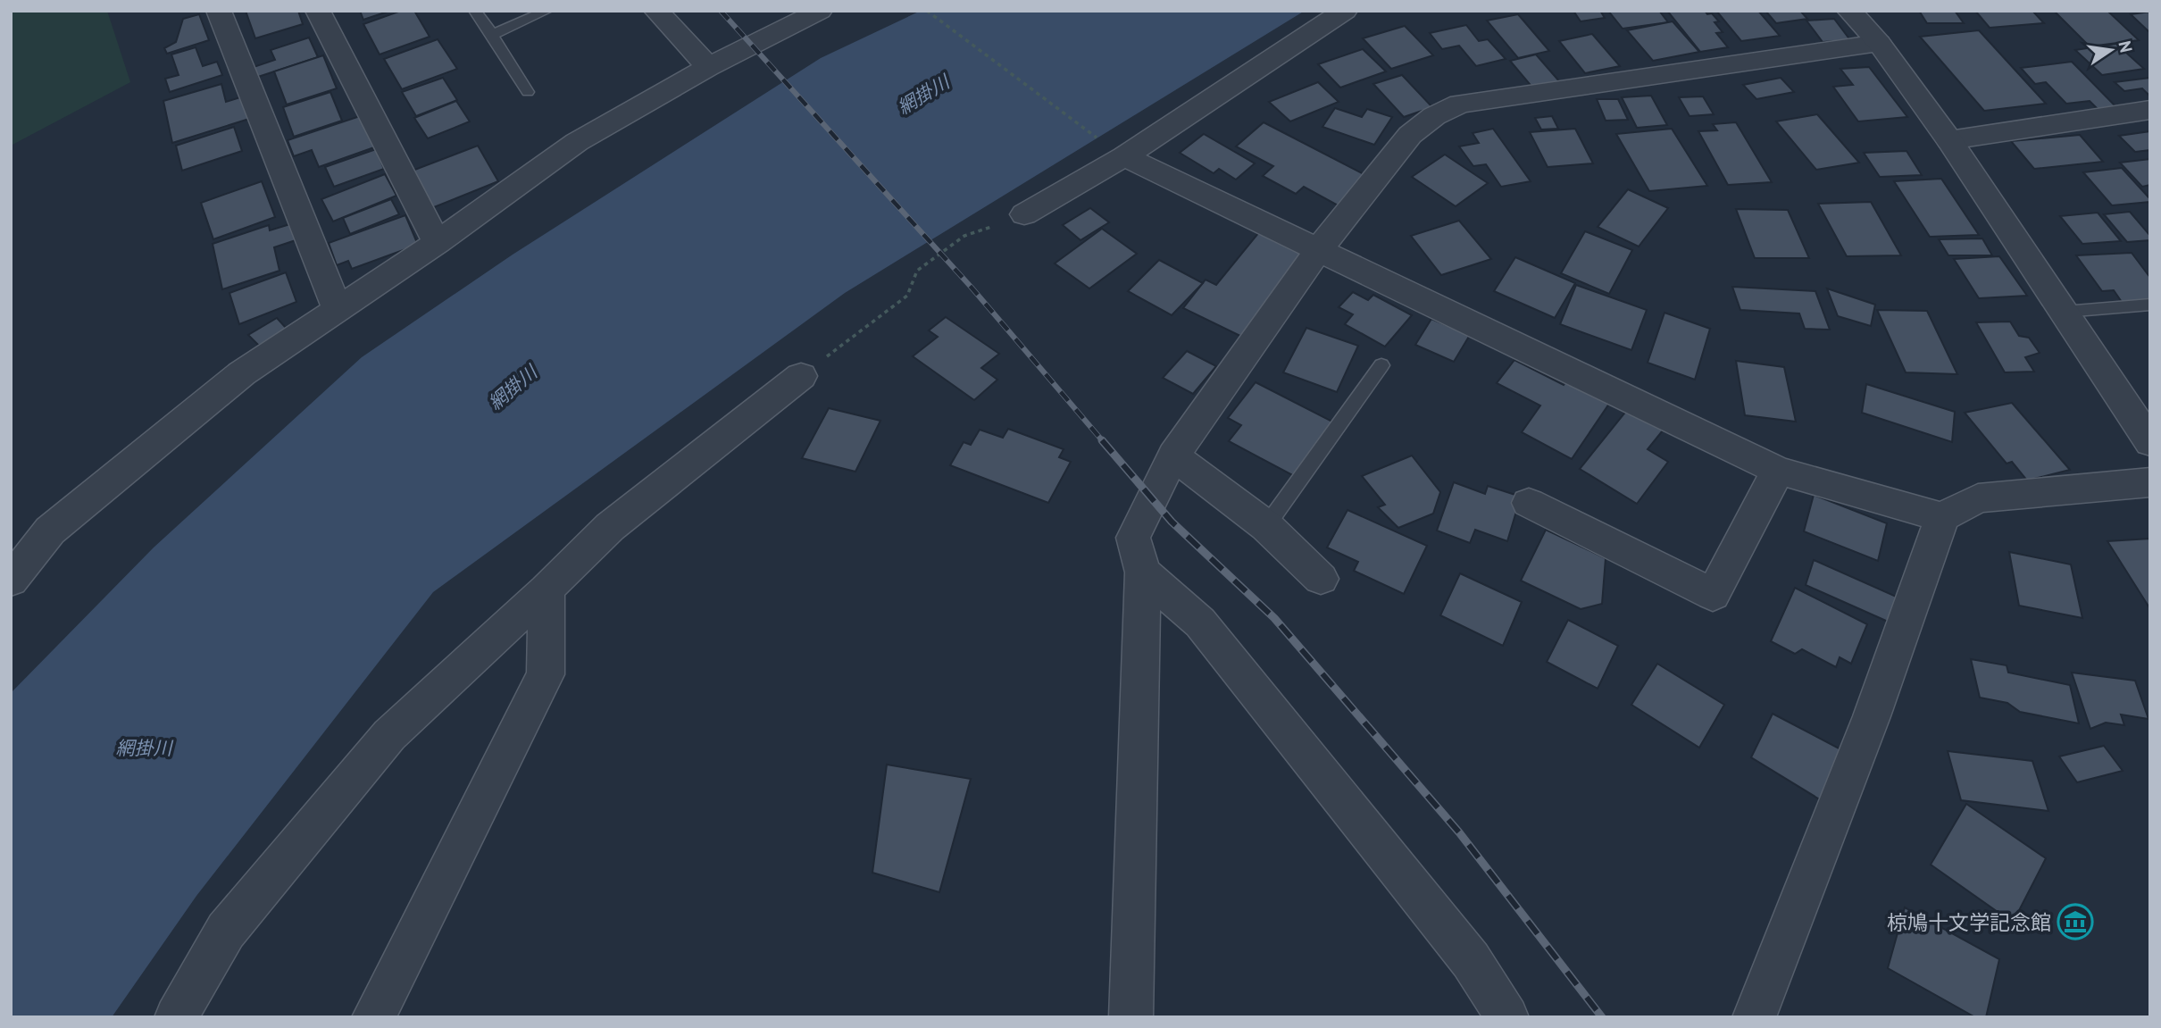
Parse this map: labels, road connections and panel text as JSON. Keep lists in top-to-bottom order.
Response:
{
  "water": ["網掛川"],
  "places": {
    "museum": ["椋鳩十文学記念館"]
  },
  "north": "right"
}
